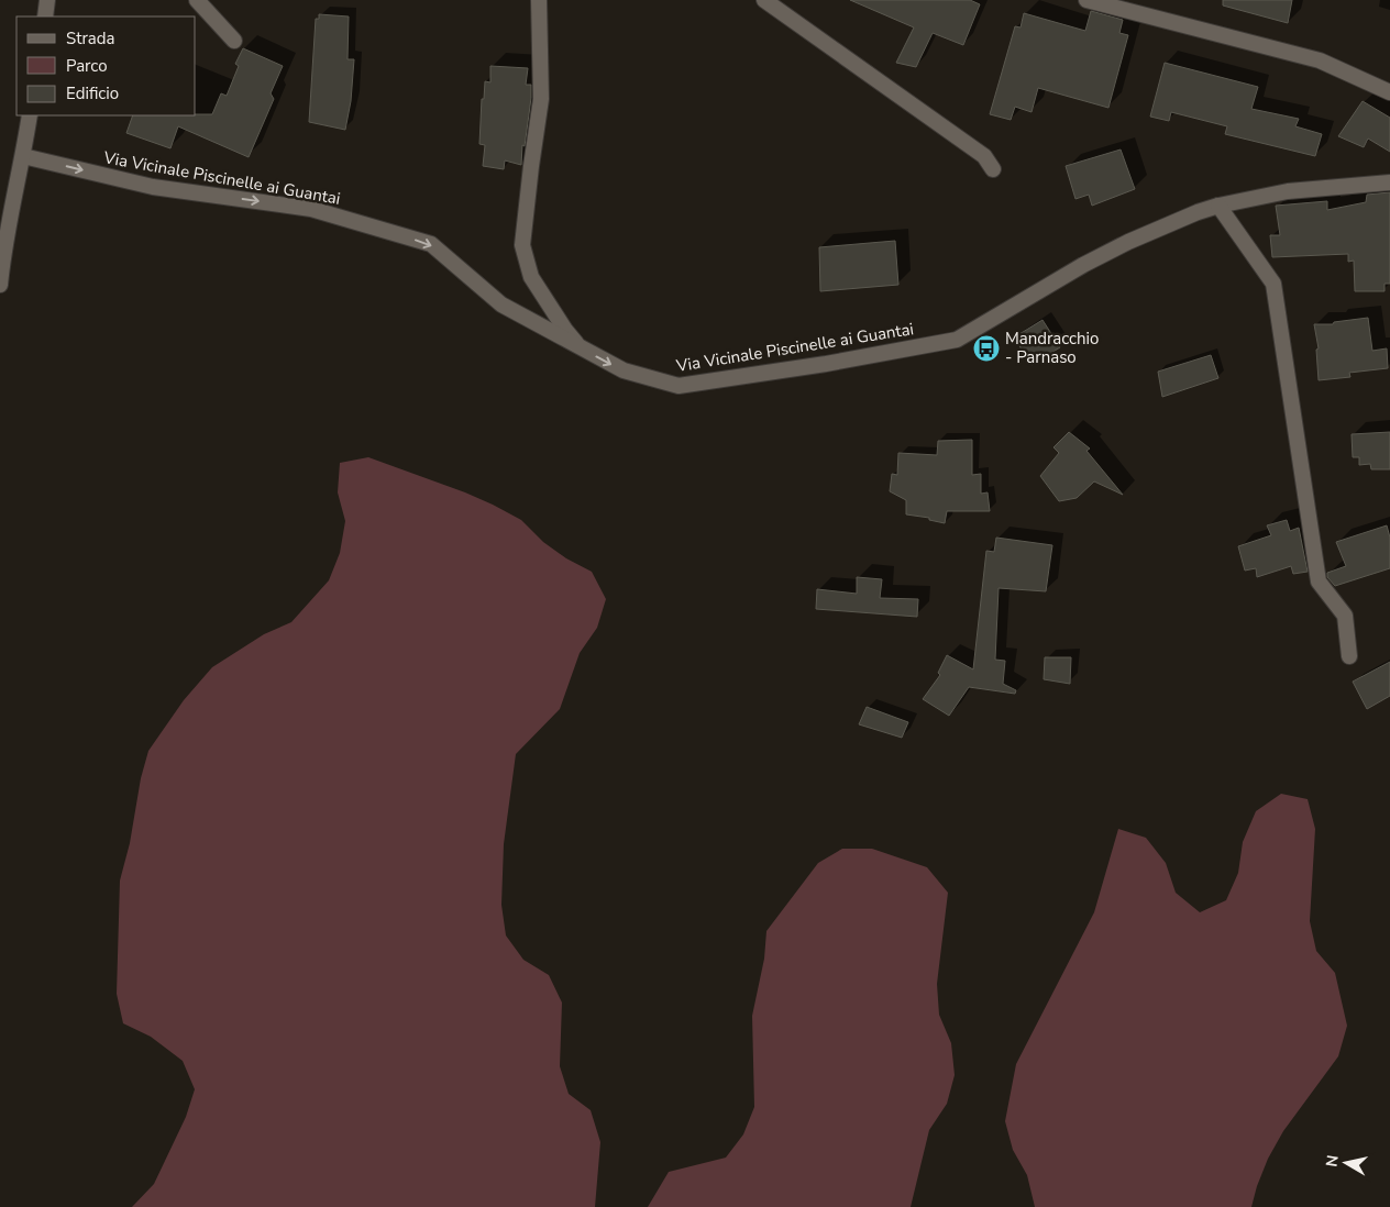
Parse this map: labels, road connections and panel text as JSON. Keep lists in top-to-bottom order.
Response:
{
  "streets": {
    "street": ["Via Vicinale Piscinelle ai Guantai"]
  },
  "one_way": ["Via Vicinale Piscinelle ai Guantai"],
  "places": {
    "bus stop": ["Mandracchio - Parnaso"]
  },
  "legend": ["Strada", "Parco", "Edificio"],
  "north": "left"
}
